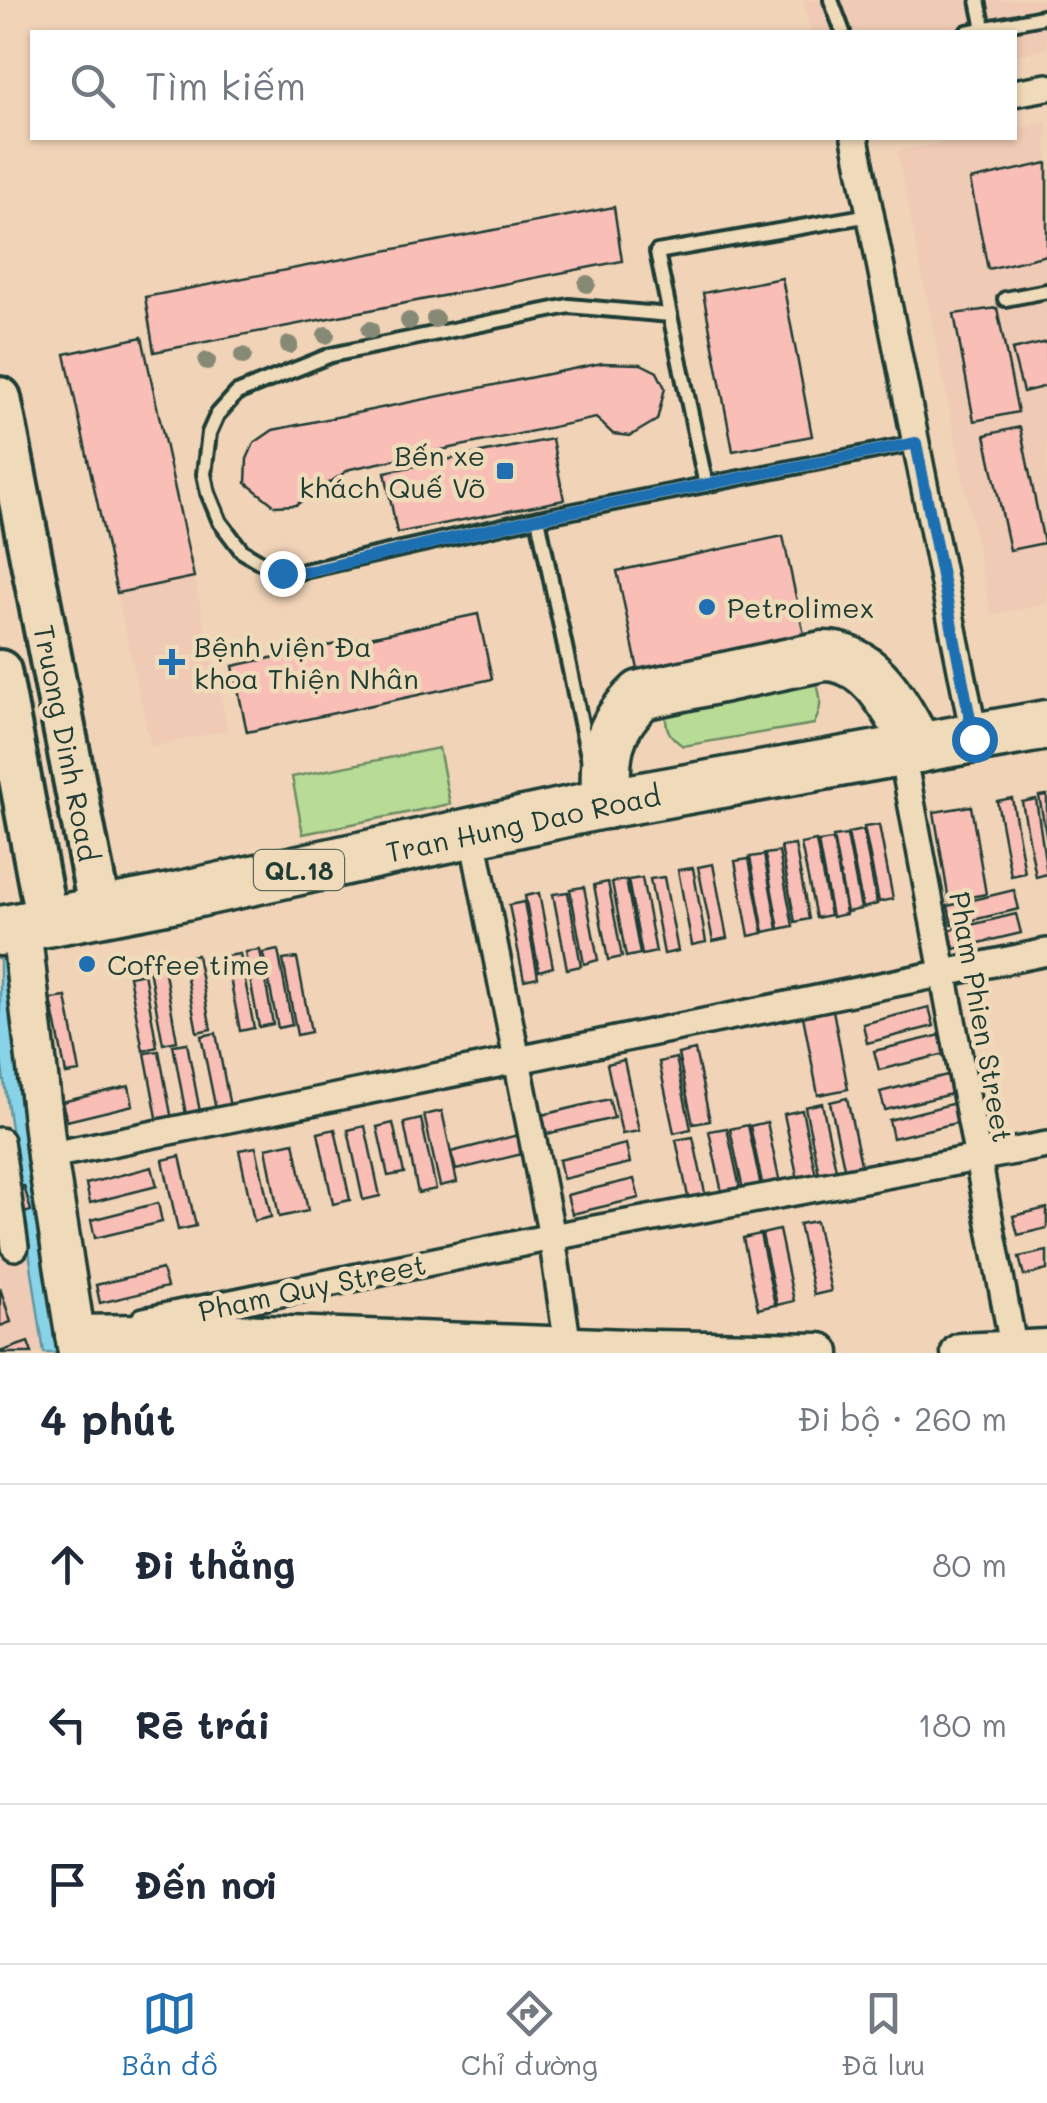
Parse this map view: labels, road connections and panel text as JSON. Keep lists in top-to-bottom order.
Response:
{
  "streets": {
    "highway": ["Tran Hung Dao Road", "QL.18"],
    "main road": ["Truong Dinh Road"],
    "street": ["Pham Phien Street", "Pham Quy Street"]
  },
  "crossings": [
    ["Truong Dinh Road", "Tran Hung Dao Road"],
    ["Tran Hung Dao Road", "Pham Phien Street"],
    ["Pham Phien Street", "Pham Quy Street"]
  ],
  "places": {
    "transit": ["Bến xe khách Quế Võ"],
    "other": ["Petrolimex", "Coffee time"],
    "health": ["Bệnh viện Đa khoa Thiện Nhân"]
  },
  "page": {
    "search": "Tìm kiếm",
    "heading": ["4 phút", "Đi bộ · 260 m"],
    "list": [
      ["Đi thẳng", "80 m"],
      ["Rẽ trái", "180 m"],
      "Đến nơi"
    ],
    "nav": ["Bản đồ", "Chỉ đường", "Đã lưu"]
  }
}
